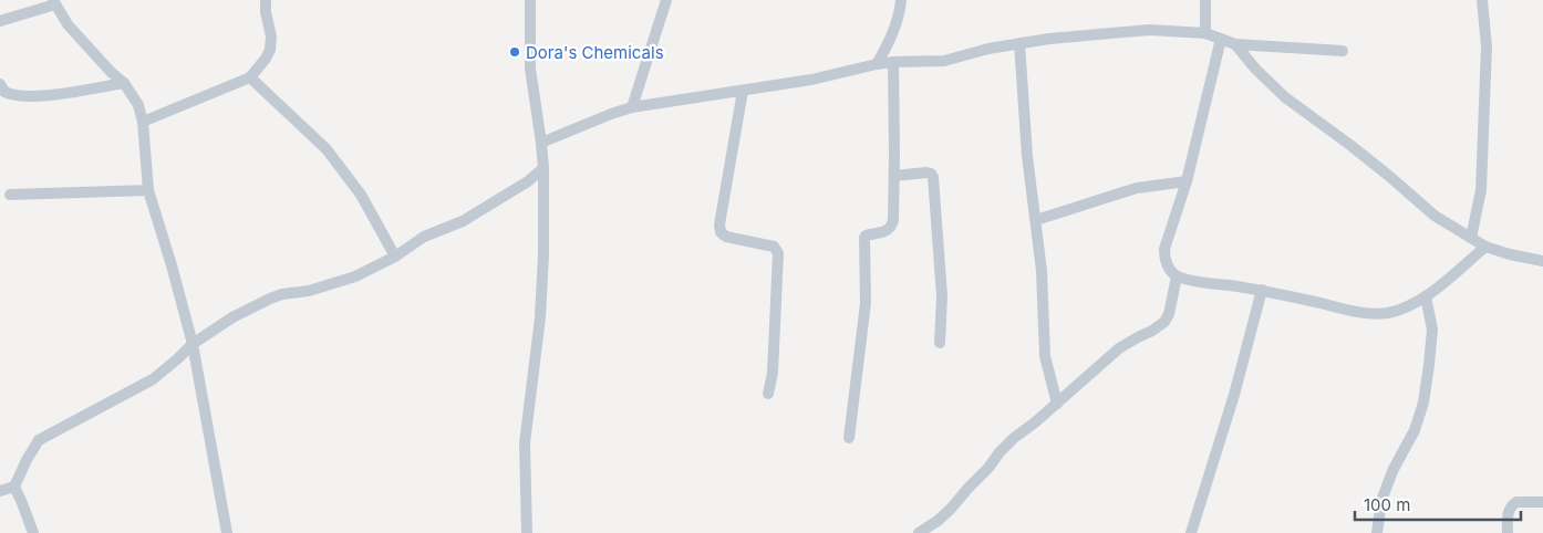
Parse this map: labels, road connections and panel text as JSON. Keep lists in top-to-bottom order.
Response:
{
  "places": ["Dora's Chemicals"],
  "scale_bar": "100 m"
}
